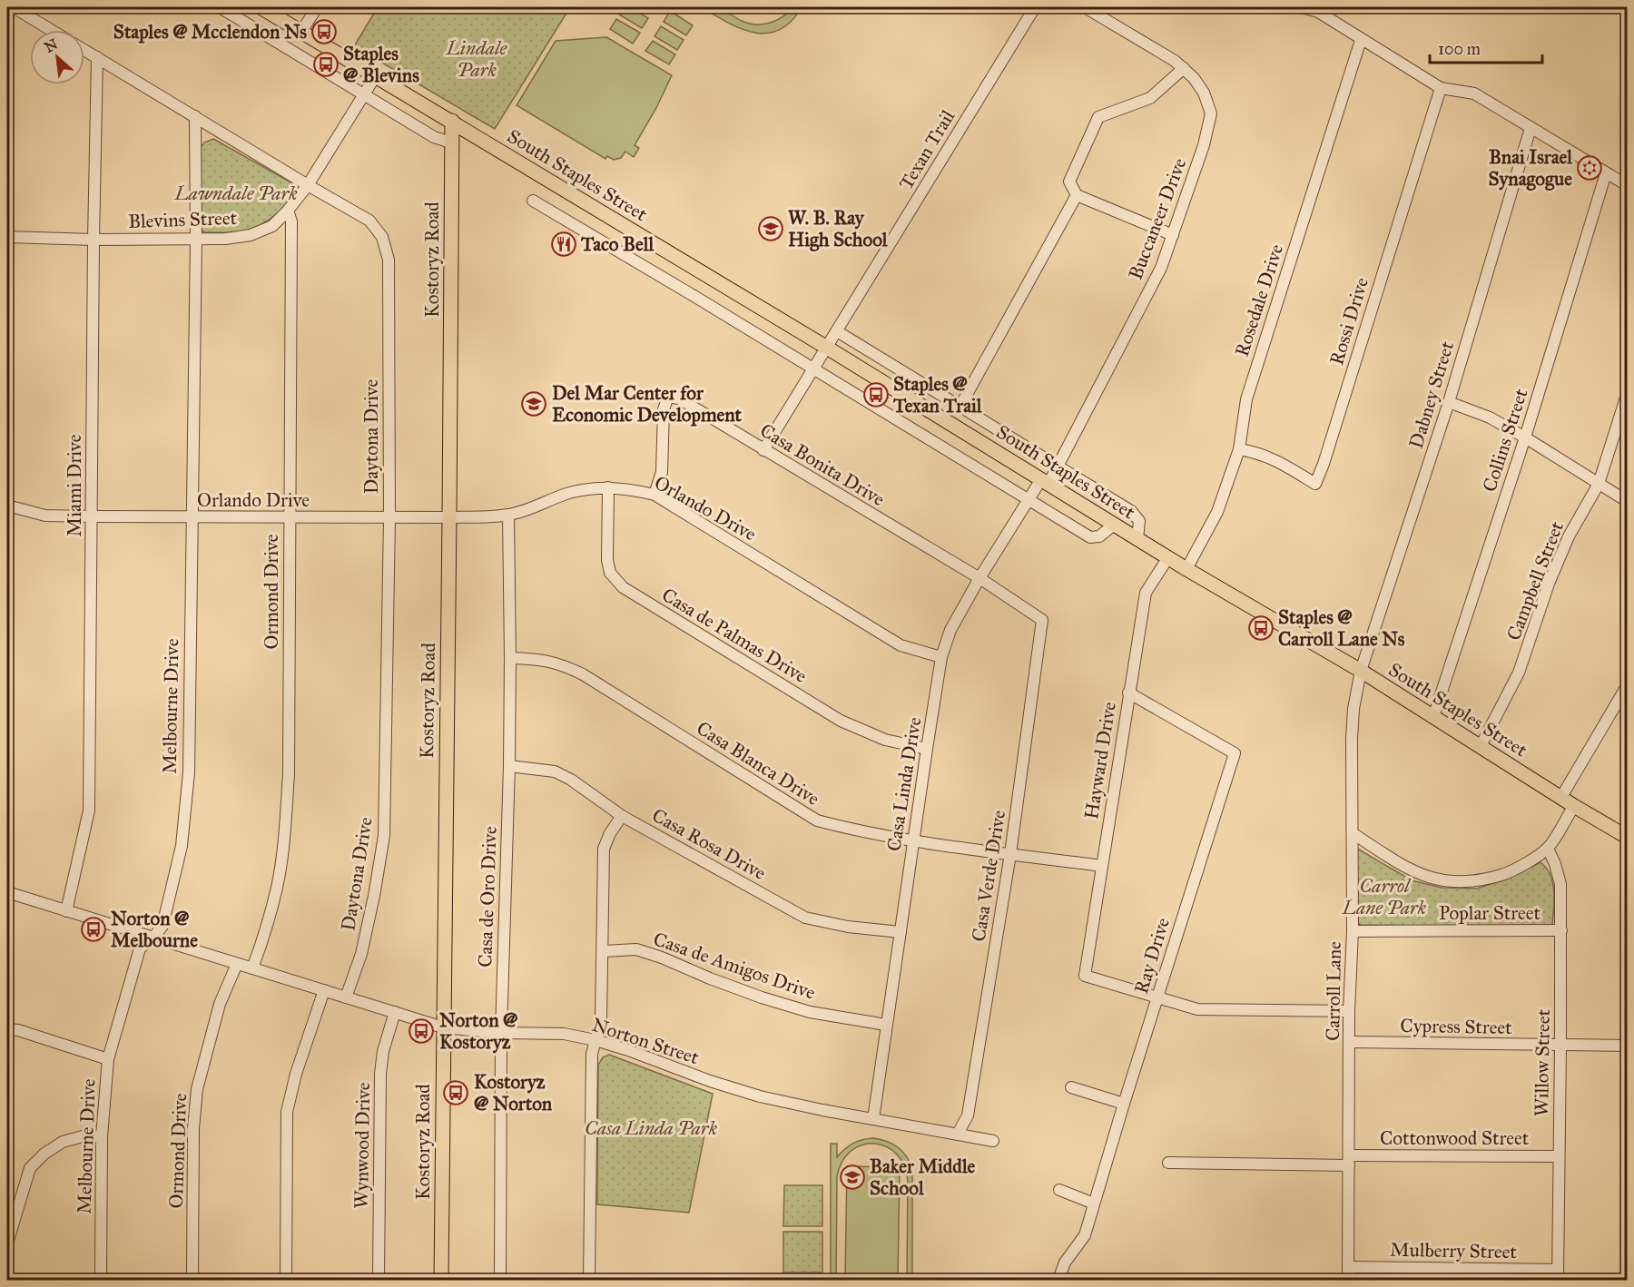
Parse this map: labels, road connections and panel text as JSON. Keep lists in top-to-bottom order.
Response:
{
  "streets": {
    "main road": ["South Staples Street", "Kostoryz Road"],
    "street": [
      "Texan Trail",
      "Buccaneer Drive",
      "Blevins Street",
      "Rosedale Drive",
      "Rossi Drive",
      "Dabney Street",
      "Daytona Drive",
      "Collins Street",
      "Casa Bonita Drive",
      "Miami Drive",
      "Orlando Drive",
      "Campbell Street",
      "Ormond Drive",
      "Casa de Palmas Drive",
      "Melbourne Drive",
      "Hayward Drive",
      "Casa Blanca Drive",
      "Casa Linda Drive",
      "Casa Rosa Drive",
      "Casa Verde Drive",
      "Casa de Oro Drive",
      "Poplar Street",
      "Ray Drive",
      "Casa de Amigos Drive",
      "Carroll Lane",
      "Cypress Street",
      "Norton Street",
      "Willow Street",
      "Cottonwood Street",
      "Wynwood Drive",
      "Mulberry Street"
    ]
  },
  "crossings": [
    ["Texan Trail", "South Staples Street"],
    ["Texan Trail", "Casa Bonita Drive"],
    ["South Staples Street", "Buccaneer Drive"],
    ["South Staples Street", "Blevins Street"],
    ["South Staples Street", "Kostoryz Road"],
    ["South Staples Street", "Rosedale Drive"],
    ["South Staples Street", "Dabney Street"],
    ["South Staples Street", "Collins Street"],
    ["South Staples Street", "Campbell Street"],
    ["South Staples Street", "Hayward Drive"],
    ["South Staples Street", "Casa Linda Drive"],
    ["South Staples Street", "Carroll Lane"],
    ["Buccaneer Drive", "Casa Linda Drive"],
    ["Blevins Street", "Daytona Drive"],
    ["Blevins Street", "Miami Drive"],
    ["Blevins Street", "Ormond Drive"],
    ["Blevins Street", "Melbourne Drive"],
    ["Kostoryz Road", "Orlando Drive"],
    ["Kostoryz Road", "Norton Street"],
    ["Rosedale Drive", "Rossi Drive"],
    ["Dabney Street", "Carroll Lane"],
    ["Daytona Drive", "Miami Drive"],
    ["Daytona Drive", "Orlando Drive"],
    ["Daytona Drive", "Melbourne Drive"],
    ["Daytona Drive", "Norton Street"],
    ["Casa Bonita Drive", "Orlando Drive"],
    ["Casa Bonita Drive", "Casa Linda Drive"],
    ["Casa Bonita Drive", "Casa Verde Drive"],
    ["Miami Drive", "Orlando Drive"],
    ["Miami Drive", "Norton Street"],
    ["Orlando Drive", "Ormond Drive"],
    ["Orlando Drive", "Casa de Palmas Drive"],
    ["Orlando Drive", "Melbourne Drive"],
    ["Orlando Drive", "Casa Linda Drive"],
    ["Orlando Drive", "Casa de Oro Drive"],
    ["Ormond Drive", "Norton Street"],
    ["Casa de Palmas Drive", "Casa Linda Drive"],
    ["Melbourne Drive", "Norton Street"],
    ["Hayward Drive", "Casa Blanca Drive"],
    ["Hayward Drive", "Ray Drive"],
    ["Casa Blanca Drive", "Casa Linda Drive"],
    ["Casa Blanca Drive", "Casa Verde Drive"],
    ["Casa Blanca Drive", "Casa de Oro Drive"],
    ["Casa Linda Drive", "Casa Rosa Drive"],
    ["Casa Linda Drive", "Casa de Amigos Drive"],
    ["Casa Linda Drive", "Norton Street"],
    ["Casa Rosa Drive", "Casa de Oro Drive"],
    ["Casa Verde Drive", "Norton Street"],
    ["Casa de Oro Drive", "Norton Street"],
    ["Poplar Street", "Carroll Lane"],
    ["Poplar Street", "Willow Street"],
    ["Carroll Lane", "Cypress Street"],
    ["Carroll Lane", "Cottonwood Street"],
    ["Carroll Lane", "Mulberry Street"],
    ["Cypress Street", "Willow Street"],
    ["Norton Street", "Wynwood Drive"],
    ["Willow Street", "Cottonwood Street"],
    ["Willow Street", "Mulberry Street"]
  ],
  "parks": [
    "Lindale Park",
    "Lawndale Park",
    "Carrol Lane Park",
    "Casa Linda Park"
  ],
  "places": {
    "bus stop": [
      "Staples @ Mcclendon Ns",
      "Staples @ Blevins",
      "Staples @ Texan Trail",
      "Staples @ Carroll Lane Ns",
      "Norton @ Melbourne",
      "Norton @ Kostoryz",
      "Kostoryz @ Norton"
    ],
    "synagogue": ["Bnai Israel Synagogue"],
    "school or university": ["W. B. Ray High School", "Del Mar Center for Economic Development", "Baker Middle School"],
    "restaurant": ["Taco Bell"]
  },
  "scale_bar": "100 m",
  "north": "top left"
}
